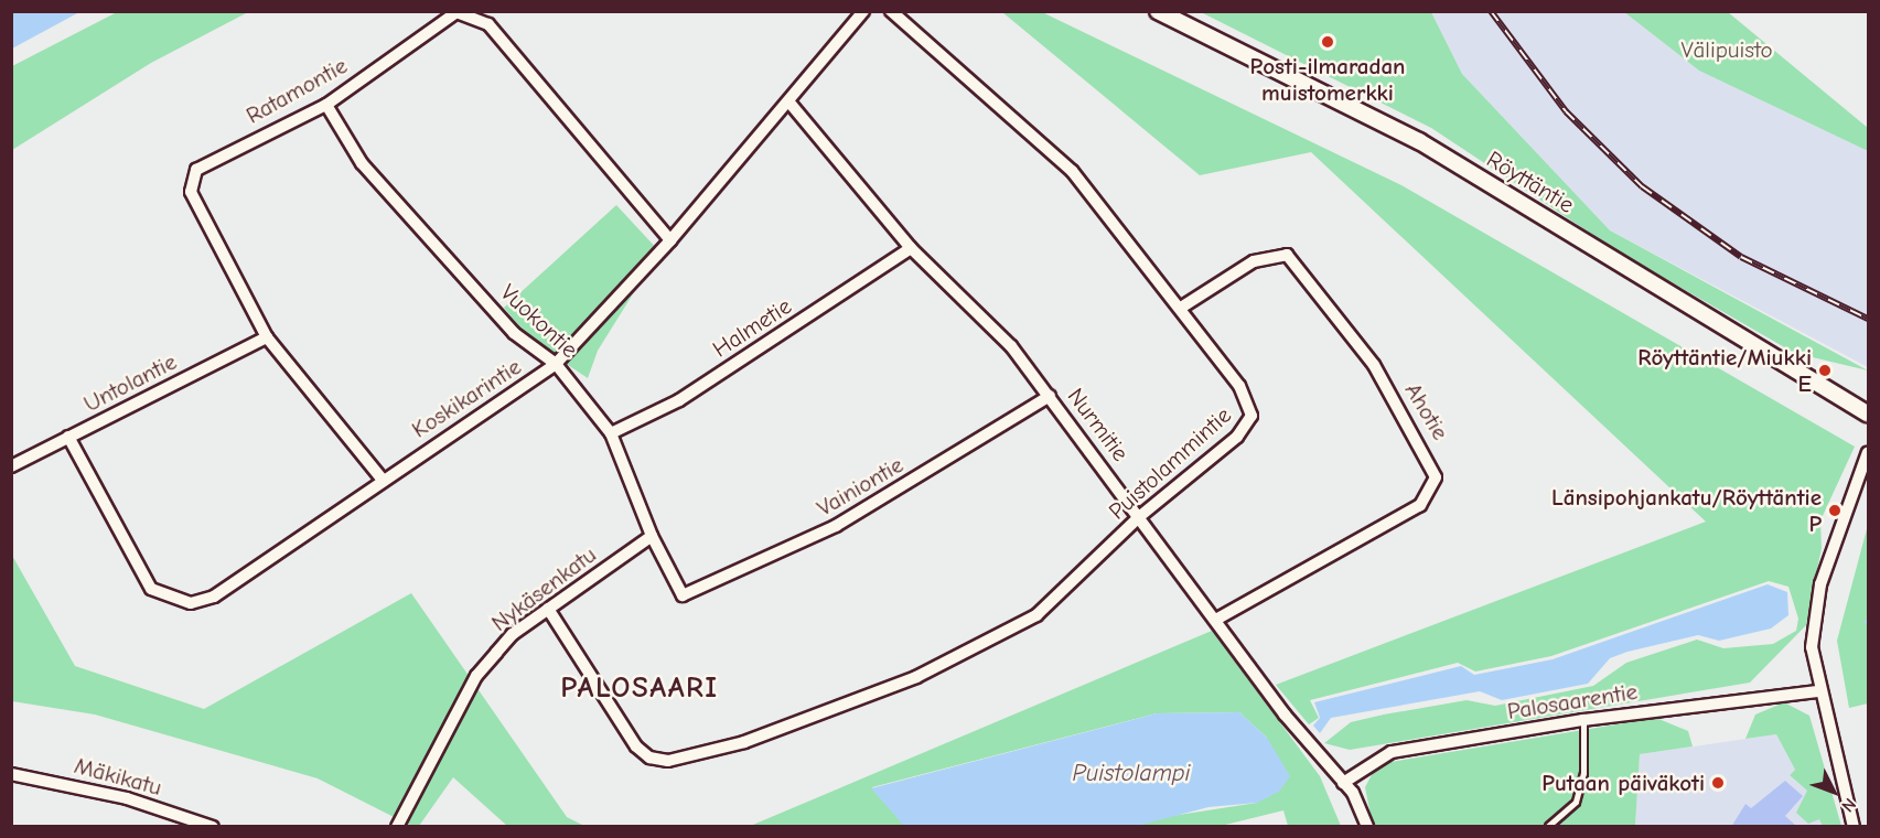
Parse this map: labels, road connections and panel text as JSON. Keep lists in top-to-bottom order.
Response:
{
  "streets": {
    "street": [
      "Ratamontie",
      "Röyttäntie",
      "Vuokontie",
      "Halmetie",
      "Untolantie",
      "Koskikarintie",
      "Ahotie",
      "Nurmitie",
      "Puistolammintie",
      "Vainiontie",
      "Nykäsenkatu",
      "Palosaarentie",
      "Mäkikatu"
    ]
  },
  "crossings": [
    ["Ratamontie", "Vuokontie"],
    ["Ratamontie", "Untolantie"],
    ["Ratamontie", "Koskikarintie"],
    ["Vuokontie", "Halmetie"],
    ["Vuokontie", "Koskikarintie"],
    ["Vuokontie", "Vainiontie"],
    ["Vuokontie", "Nykäsenkatu"],
    ["Halmetie", "Nurmitie"],
    ["Untolantie", "Koskikarintie"],
    ["Koskikarintie", "Nurmitie"],
    ["Ahotie", "Nurmitie"],
    ["Ahotie", "Puistolammintie"],
    ["Nurmitie", "Puistolammintie"],
    ["Nurmitie", "Vainiontie"],
    ["Nurmitie", "Palosaarentie"],
    ["Puistolammintie", "Nykäsenkatu"]
  ],
  "districts": ["PALOSAARI"],
  "water": ["Puistolampi"],
  "parks": ["Välipuisto"],
  "places": [
    "Posti-ilmaradan muistomerkki",
    "Röyttäntie/Miukki E",
    "Länsipohjankatu/Röyttäntie P",
    "Putaan päiväkoti"
  ],
  "north": "bottom right"
}
